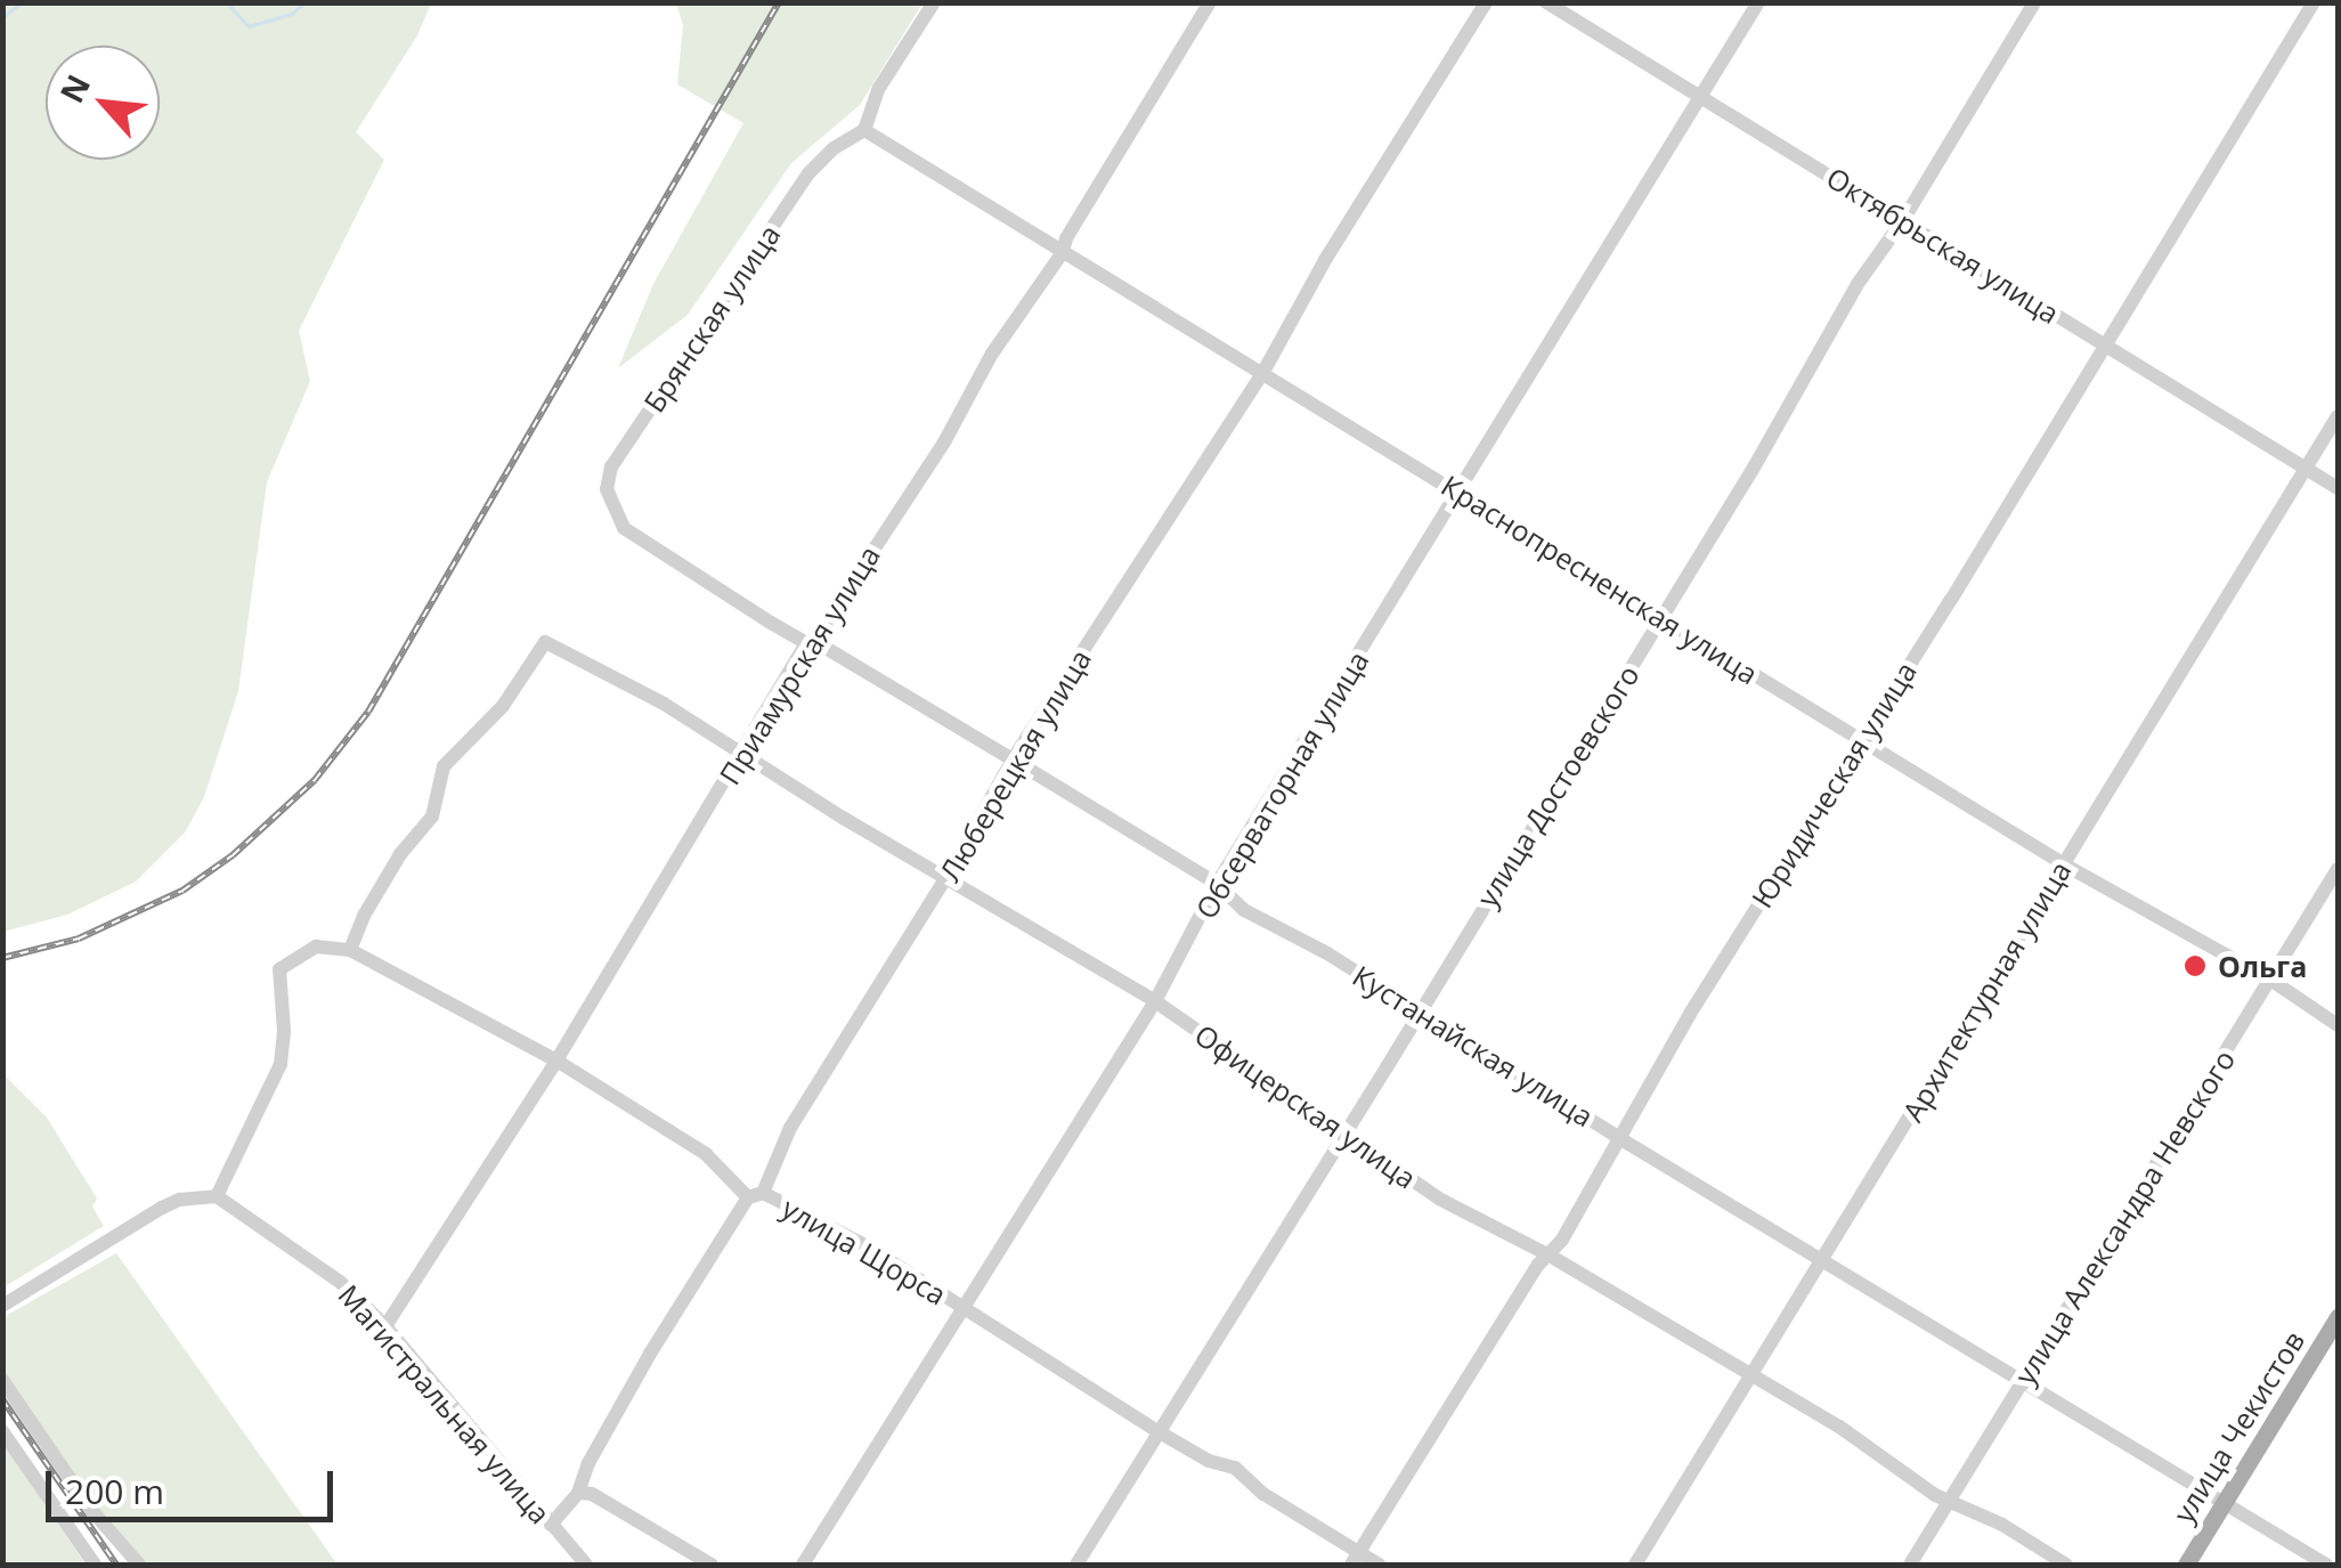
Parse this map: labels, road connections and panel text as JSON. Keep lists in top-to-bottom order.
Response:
{
  "streets": {
    "main road": ["улица Чекистов"],
    "street": [
      "Октябрьская улица",
      "Брянская улица",
      "Краснопресненская улица",
      "Приамурская улица",
      "Люберецкая улица",
      "Обсерваторная улица",
      "Юридическая улица",
      "улица Достоевского",
      "Архитектурная улица",
      "Кустанайская улица",
      "Офицерская улица",
      "улица Александра Невского",
      "улица Щорса",
      "Магистральная улица"
    ]
  },
  "crossings": [
    ["Октябрьская улица", "Обсерваторная улица"],
    ["Октябрьская улица", "Юридическая улица"],
    ["Октябрьская улица", "улица Достоевского"],
    ["Октябрьская улица", "Архитектурная улица"],
    ["Брянская улица", "Краснопресненская улица"],
    ["Брянская улица", "Кустанайская улица"],
    ["Краснопресненская улица", "Приамурская улица"],
    ["Краснопресненская улица", "Люберецкая улица"],
    ["Краснопресненская улица", "Обсерваторная улица"],
    ["Краснопресненская улица", "Юридическая улица"],
    ["Краснопресненская улица", "улица Достоевского"],
    ["Краснопресненская улица", "Архитектурная улица"],
    ["Краснопресненская улица", "улица Александра Невского"],
    ["Приамурская улица", "Кустанайская улица"],
    ["Приамурская улица", "Офицерская улица"],
    ["Приамурская улица", "улица Щорса"],
    ["Приамурская улица", "Магистральная улица"],
    ["Люберецкая улица", "Кустанайская улица"],
    ["Люберецкая улица", "Офицерская улица"],
    ["Люберецкая улица", "улица Щорса"],
    ["Люберецкая улица", "Магистральная улица"],
    ["Обсерваторная улица", "Кустанайская улица"],
    ["Обсерваторная улица", "Офицерская улица"],
    ["Обсерваторная улица", "улица Щорса"],
    ["Юридическая улица", "Кустанайская улица"],
    ["Юридическая улица", "Офицерская улица"],
    ["Юридическая улица", "улица Щорса"],
    ["улица Достоевского", "Кустанайская улица"],
    ["улица Достоевского", "Офицерская улица"],
    ["улица Достоевского", "улица Щорса"],
    ["Архитектурная улица", "Кустанайская улица"],
    ["Архитектурная улица", "Офицерская улица"],
    ["Кустанайская улица", "улица Александра Невского"],
    ["Кустанайская улица", "улица Чекистов"],
    ["Офицерская улица", "улица Александра Невского"],
    ["Офицерская улица", "улица Щорса"]
  ],
  "places": ["Ольга"],
  "scale_bar": "200 m",
  "north": "top left"
}
